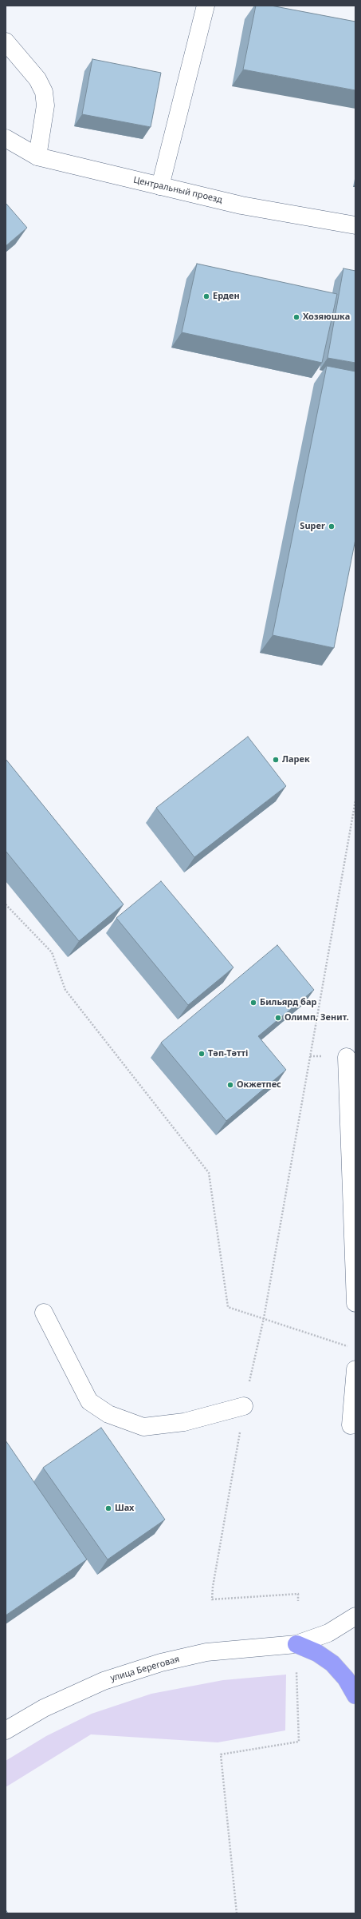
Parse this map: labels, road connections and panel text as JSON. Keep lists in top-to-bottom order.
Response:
{
  "streets": {
    "street": ["Центральный проезд", "улица Береговая"]
  },
  "places": [
    "Ерден",
    "Хозяюшка",
    "Super",
    "Ларек",
    "Бильярд бар",
    "Олимп, Зенит.",
    "Тәп-Тәтті",
    "Окжетпес",
    "Шах"
  ]
}
